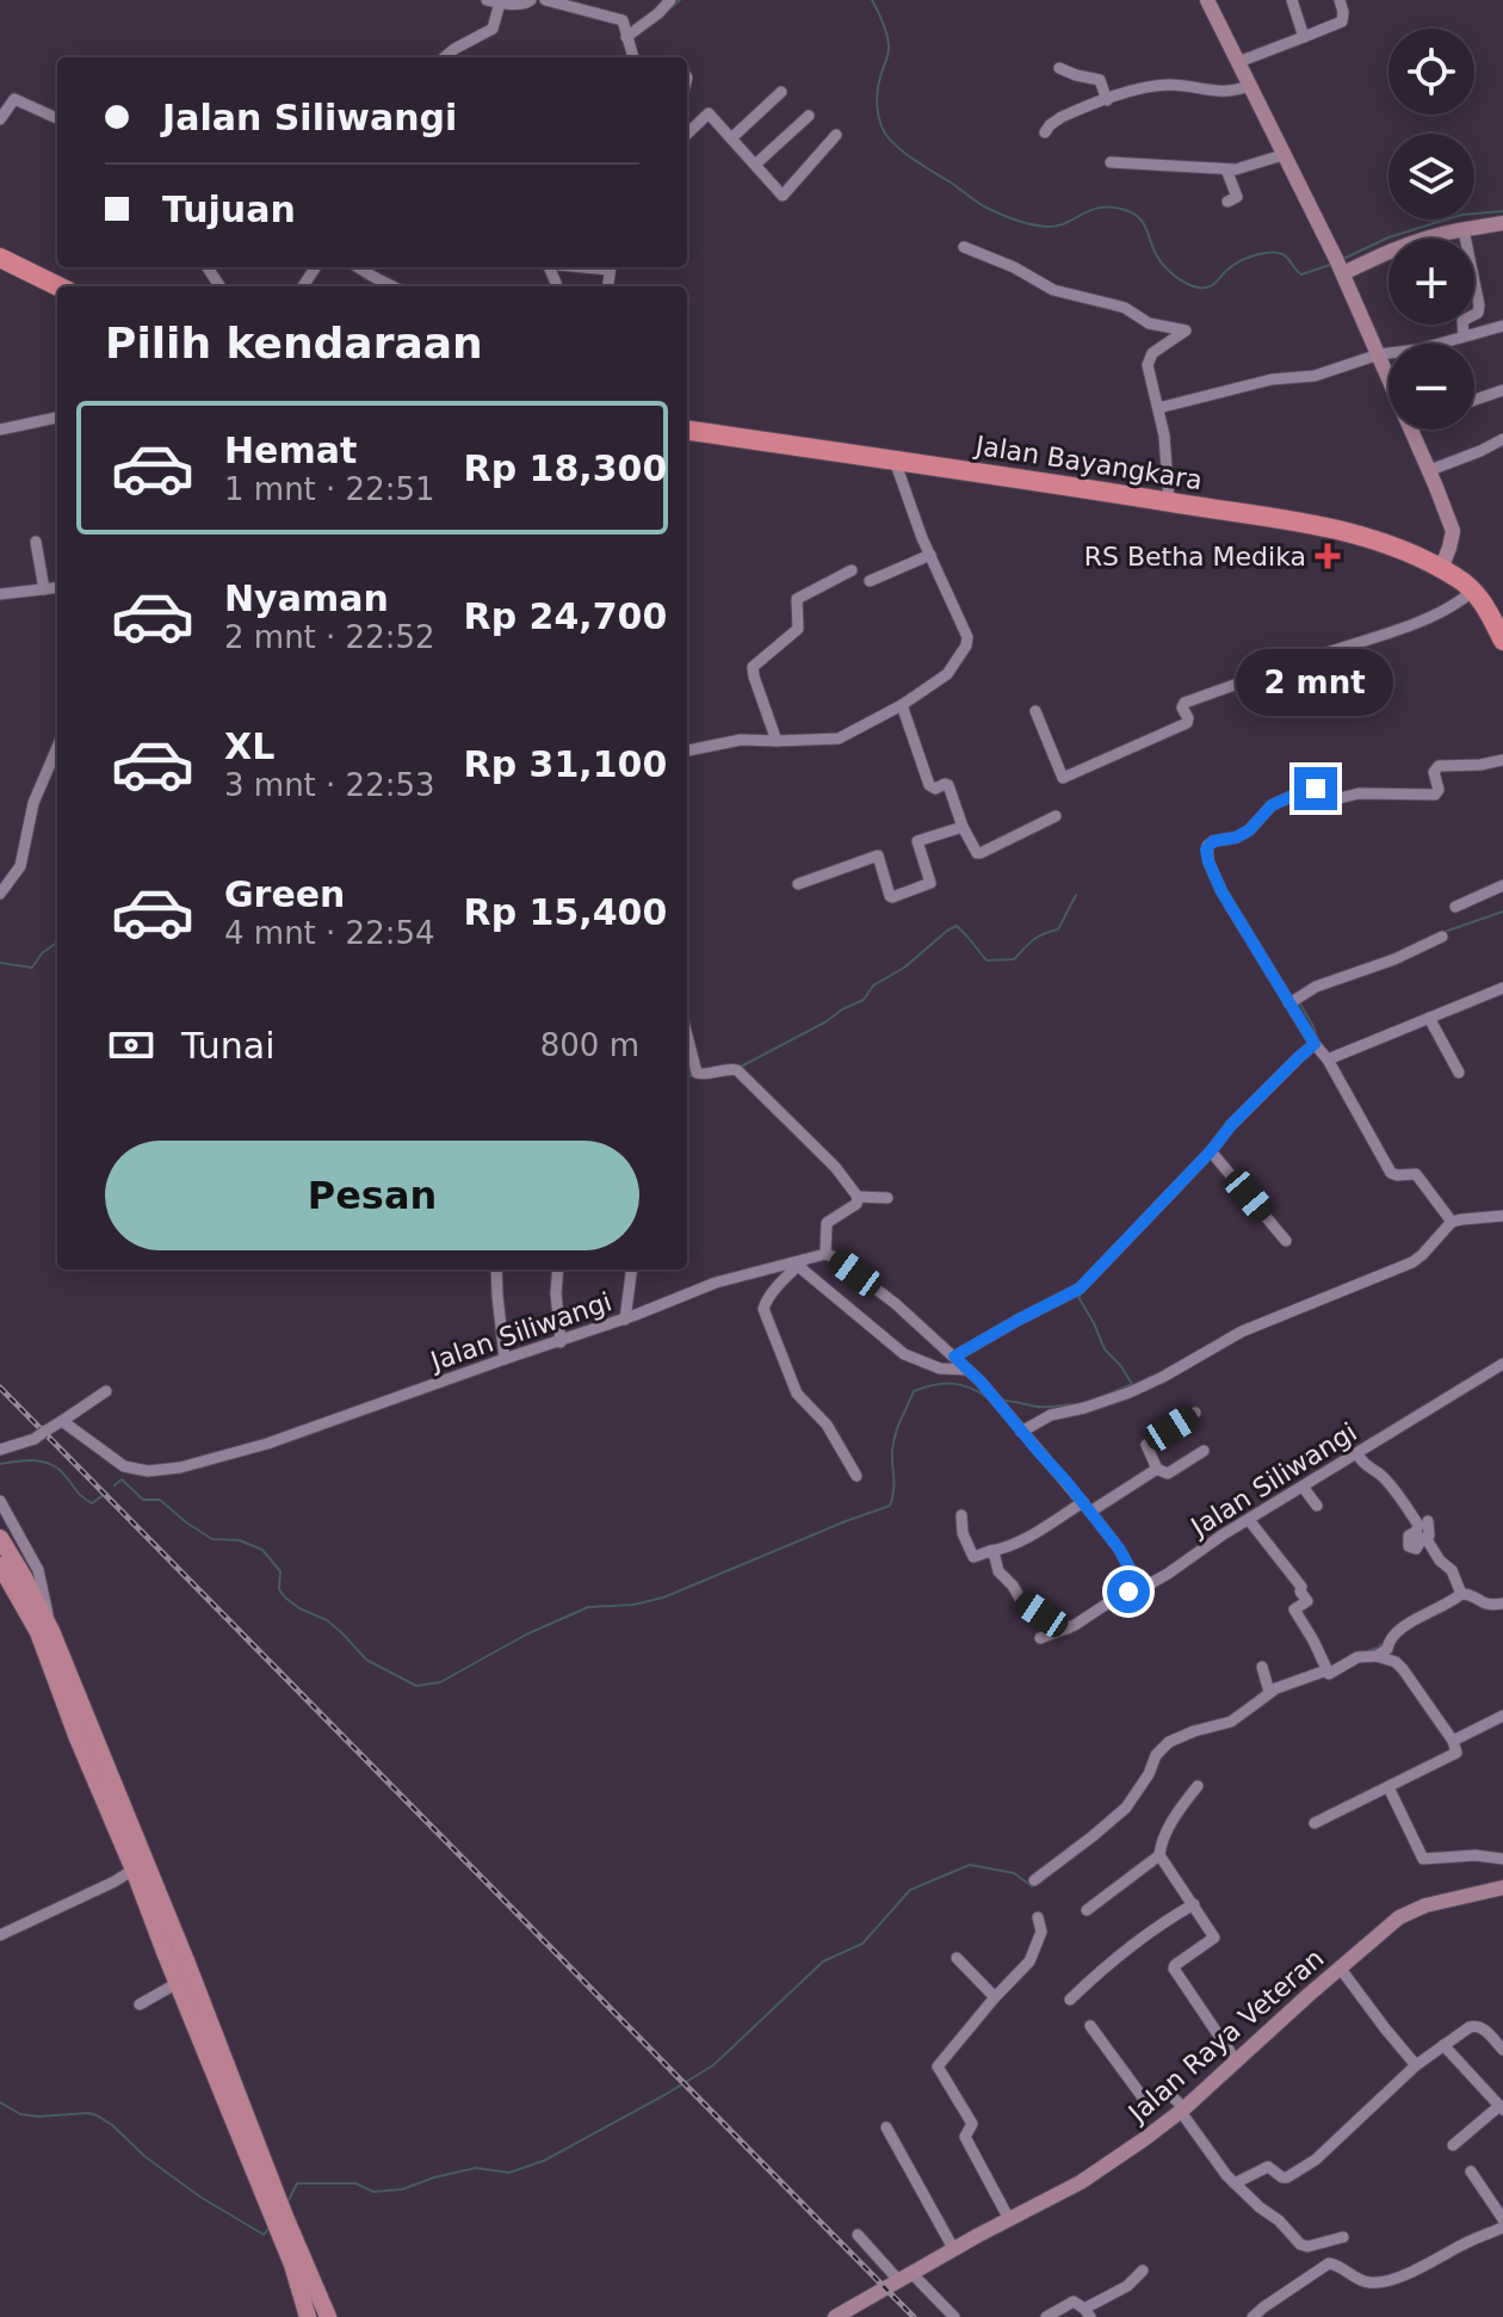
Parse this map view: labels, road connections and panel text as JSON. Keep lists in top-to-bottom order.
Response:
{
  "streets": {
    "highway": ["Jalan Bayangkara"],
    "street": ["Jalan Siliwangi", "Jalan Raya Veteran"]
  },
  "places": {
    "health": ["RS Betha Medika"]
  },
  "page": {
    "map_buttons": ["+", "−"],
    "banner": ["Jalan Siliwangi", "Tujuan"],
    "heading": "Pilih kendaraan",
    "list": [
      {
        "name": "Hemat",
        "note": "1 mnt · 22:51",
        "value": "Rp 18,300"
      },
      {
        "name": "Nyaman",
        "note": "2 mnt · 22:52",
        "value": "Rp 24,700"
      },
      {
        "name": "XL",
        "note": "3 mnt · 22:53",
        "value": "Rp 31,100"
      },
      {
        "name": "Green",
        "note": "4 mnt · 22:54",
        "value": "Rp 15,400"
      }
    ],
    "bubble": "2 mnt",
    "pay": ["Tunai", "800 m"],
    "buttons": "Pesan"
  }
}
